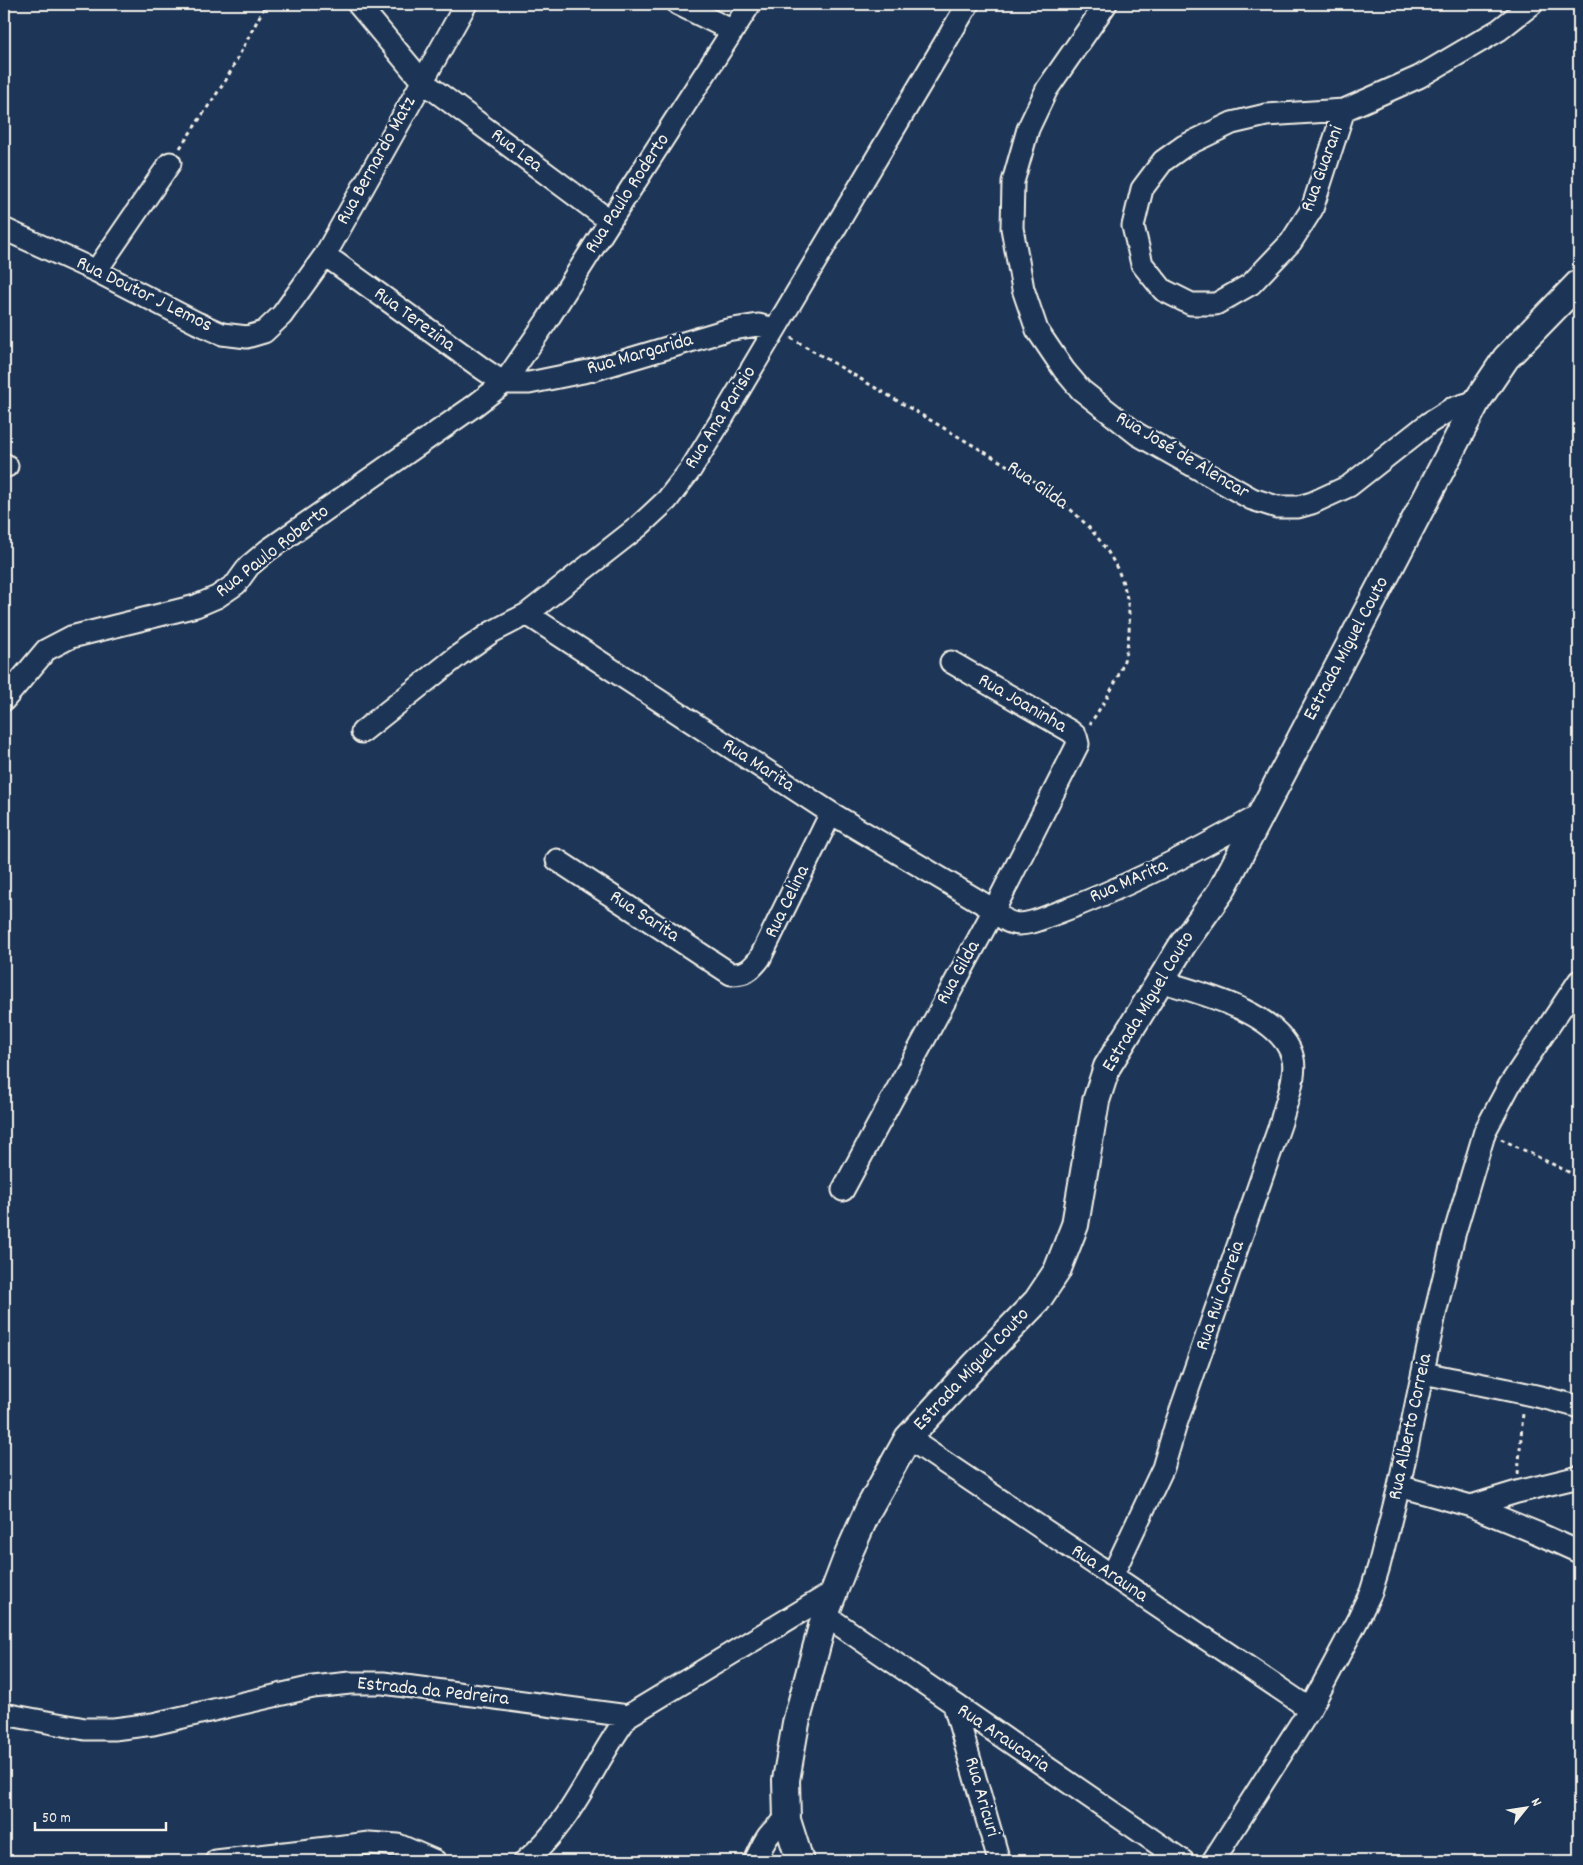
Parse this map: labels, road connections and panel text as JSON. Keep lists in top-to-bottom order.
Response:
{
  "streets": {
    "street": [
      "Rua Lea",
      "Rua Bernardo Matz",
      "Rua Guarani",
      "Rua Paulo Roderto",
      "Rua Doutor J Lemos",
      "Rua Terezina",
      "Rua Margarida",
      "Rua Ana Parisio",
      "Rua José de Alencar",
      "Rua Gilda",
      "Rua Paulo Roberto",
      "Estrada Miguel Couto",
      "Rua Joaninha",
      "Rua Marita",
      "Rua MArita",
      "Rua Celina",
      "Rua Sarita",
      "Rua Rui Correia",
      "Rua Alberto Correia",
      "Rua Arauna",
      "Estrada da Pedreira",
      "Rua Araucaria",
      "Rua Aricuri"
    ]
  },
  "crossings": [
    ["Rua Lea", "Rua Bernardo Matz"],
    ["Rua Lea", "Rua Paulo Roderto"],
    ["Rua Bernardo Matz", "Rua Doutor J Lemos"],
    ["Rua Bernardo Matz", "Rua Terezina"],
    ["Rua Paulo Roderto", "Rua Terezina"],
    ["Rua Paulo Roderto", "Rua Margarida"],
    ["Rua Paulo Roderto", "Rua Paulo Roberto"],
    ["Rua Terezina", "Rua Margarida"],
    ["Rua Terezina", "Rua Paulo Roberto"],
    ["Rua Margarida", "Rua Ana Parisio"],
    ["Rua Margarida", "Rua Gilda"],
    ["Rua Margarida", "Rua Paulo Roberto"],
    ["Rua Ana Parisio", "Rua Gilda"],
    ["Rua Ana Parisio", "Rua Marita"],
    ["Rua José de Alencar", "Estrada Miguel Couto"],
    ["Rua Gilda", "Rua Joaninha"],
    ["Rua Gilda", "Rua Marita"],
    ["Rua Gilda", "Rua MArita"],
    ["Estrada Miguel Couto", "Rua MArita"],
    ["Estrada Miguel Couto", "Rua Rui Correia"],
    ["Estrada Miguel Couto", "Rua Arauna"],
    ["Estrada Miguel Couto", "Rua Araucaria"],
    ["Rua Marita", "Rua MArita"],
    ["Rua Marita", "Rua Celina"],
    ["Rua Celina", "Rua Sarita"],
    ["Rua Rui Correia", "Rua Arauna"],
    ["Rua Alberto Correia", "Rua Arauna"],
    ["Rua Araucaria", "Rua Aricuri"]
  ],
  "scale_bar": "50 m",
  "north": "top right"
}
